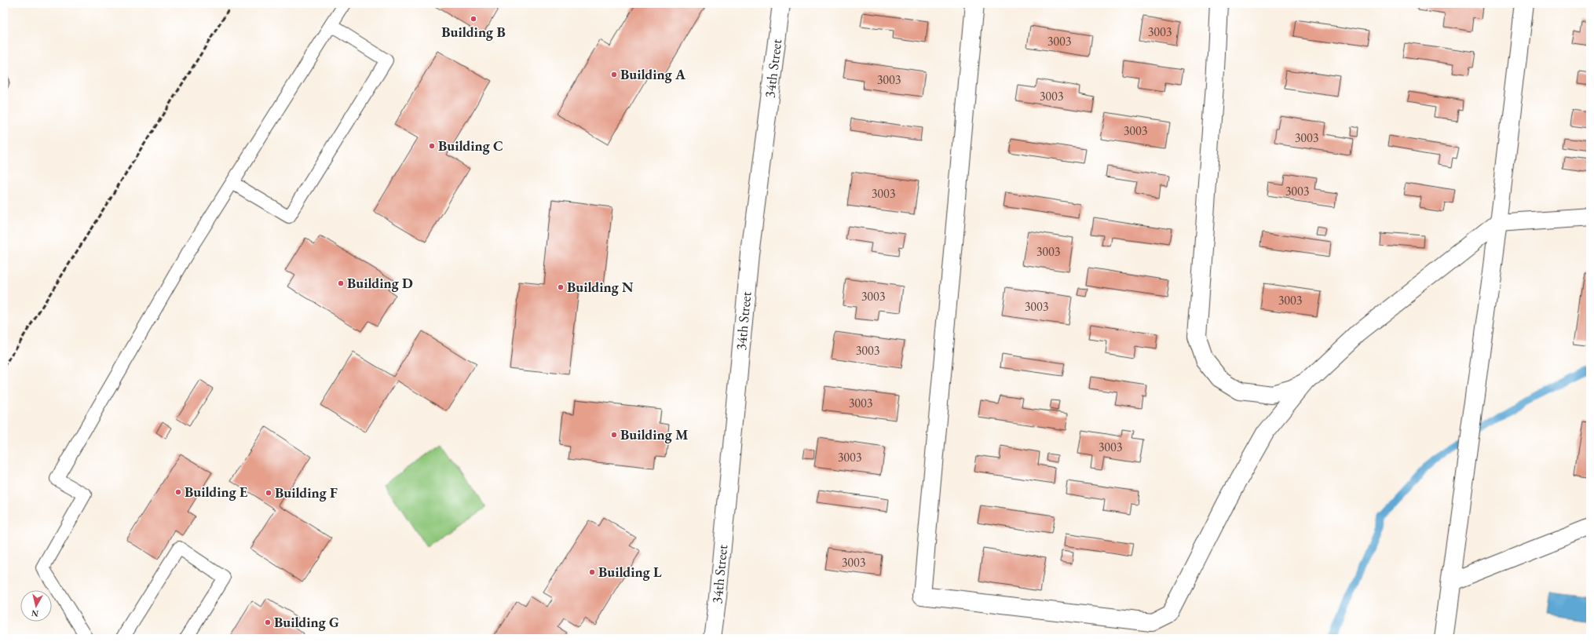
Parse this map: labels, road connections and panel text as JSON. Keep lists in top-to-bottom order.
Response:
{
  "streets": {
    "street": ["34th Street"]
  },
  "places": [
    "Building B",
    "Building A",
    "Building C",
    "Building D",
    "Building N",
    "Building M",
    "Building E",
    "Building F",
    "Building L",
    "Building G"
  ],
  "house_numbers": [
    "3003",
    "3003",
    "3003",
    "3003",
    "3003",
    "3003",
    "3003",
    "3003",
    "3003",
    "3003",
    "3003",
    "3003",
    "3003",
    "3003",
    "3003",
    "3003",
    "3003"
  ],
  "north": "bottom"
}
